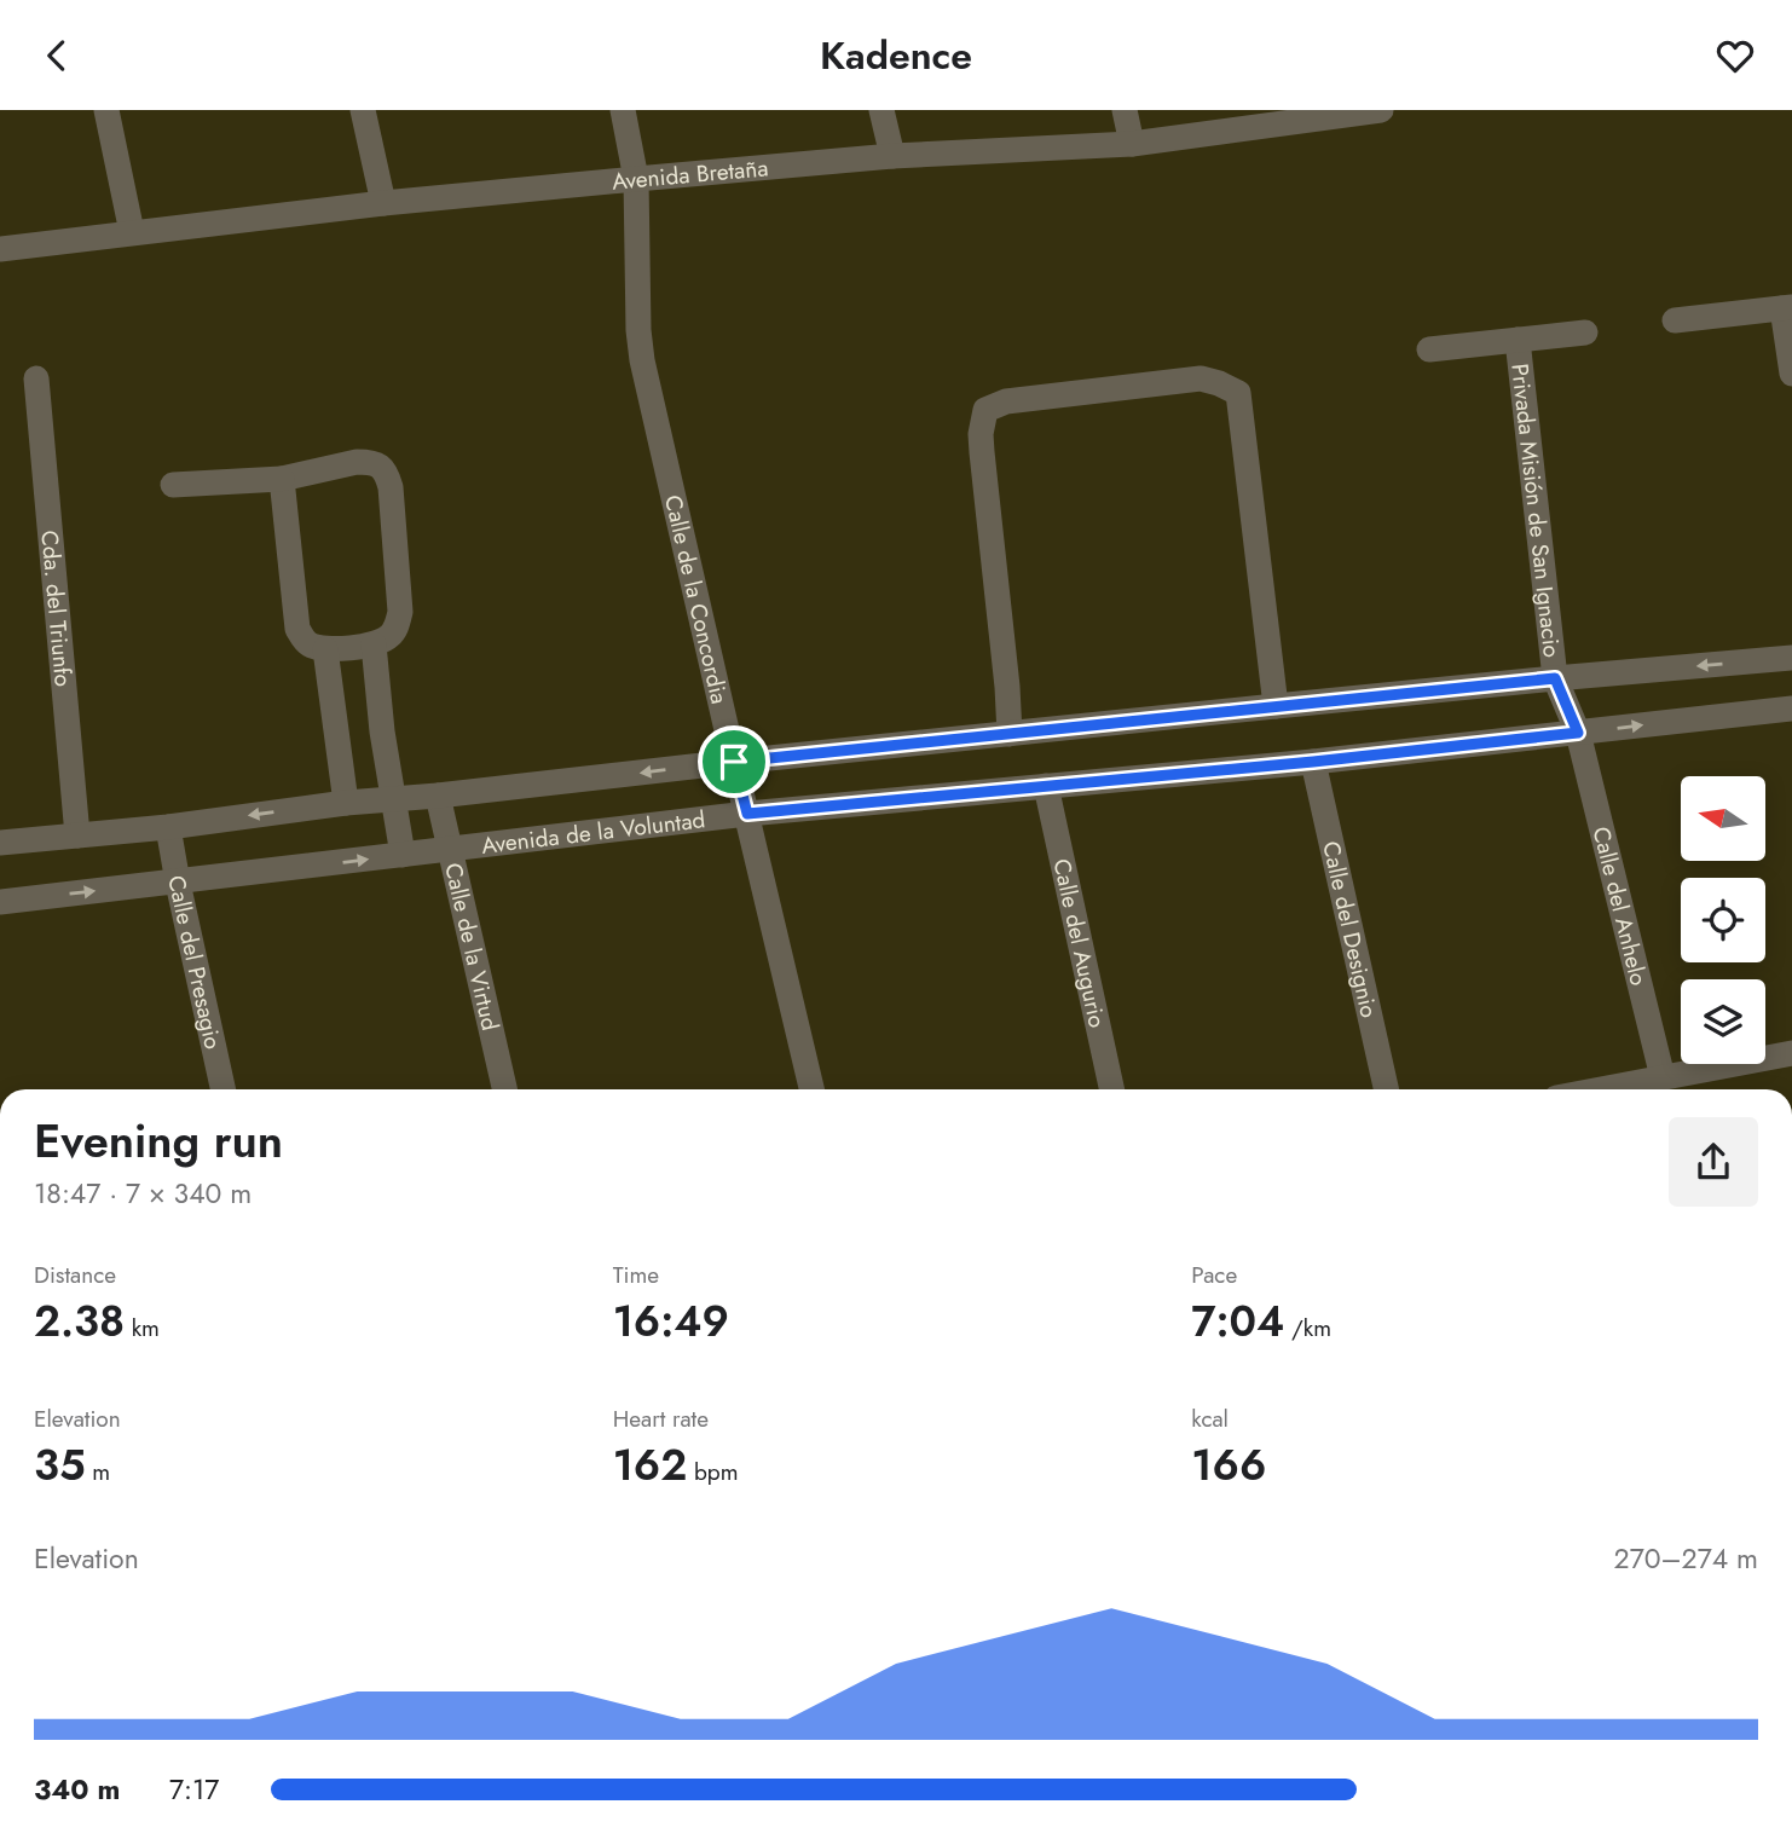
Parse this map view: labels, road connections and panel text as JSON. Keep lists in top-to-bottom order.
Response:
{
  "streets": {
    "street": [
      "Avenida Bretaña",
      "Privada Misión de San Ignacio",
      "Calle de la Concordia",
      "Cda. del Triunfo",
      "Avenida de la Voluntad",
      "Calle del Anhelo",
      "Calle del Designio",
      "Calle del Augurio",
      "Calle de la Virtud",
      "Calle del Presagio"
    ]
  },
  "crossings": [
    ["Avenida Bretaña", "Calle de la Concordia"],
    ["Privada Misión de San Ignacio", "Avenida de la Voluntad"],
    ["Privada Misión de San Ignacio", "Calle del Anhelo"],
    ["Calle de la Concordia", "Avenida de la Voluntad"],
    ["Avenida de la Voluntad", "Calle del Anhelo"],
    ["Avenida de la Voluntad", "Calle del Designio"],
    ["Avenida de la Voluntad", "Calle del Augurio"],
    ["Avenida de la Voluntad", "Calle de la Virtud"],
    ["Avenida de la Voluntad", "Calle del Presagio"]
  ],
  "north": "left",
  "page": {
    "header": "Kadence",
    "heading": ["Evening run", "18:47 · 7 × 340 m"],
    "stats": [
      ["Distance", "2.38 km"],
      ["Time", "16:49"],
      ["Pace", "7:04 /km"],
      ["Elevation", "35 m"],
      ["Heart rate", "162 bpm"],
      ["kcal", "166"]
    ],
    "chart": ["Elevation", "270–274 m"],
    "list": [
      {
        "name": "340 m",
        "note": "7:17"
      }
    ]
  }
}
